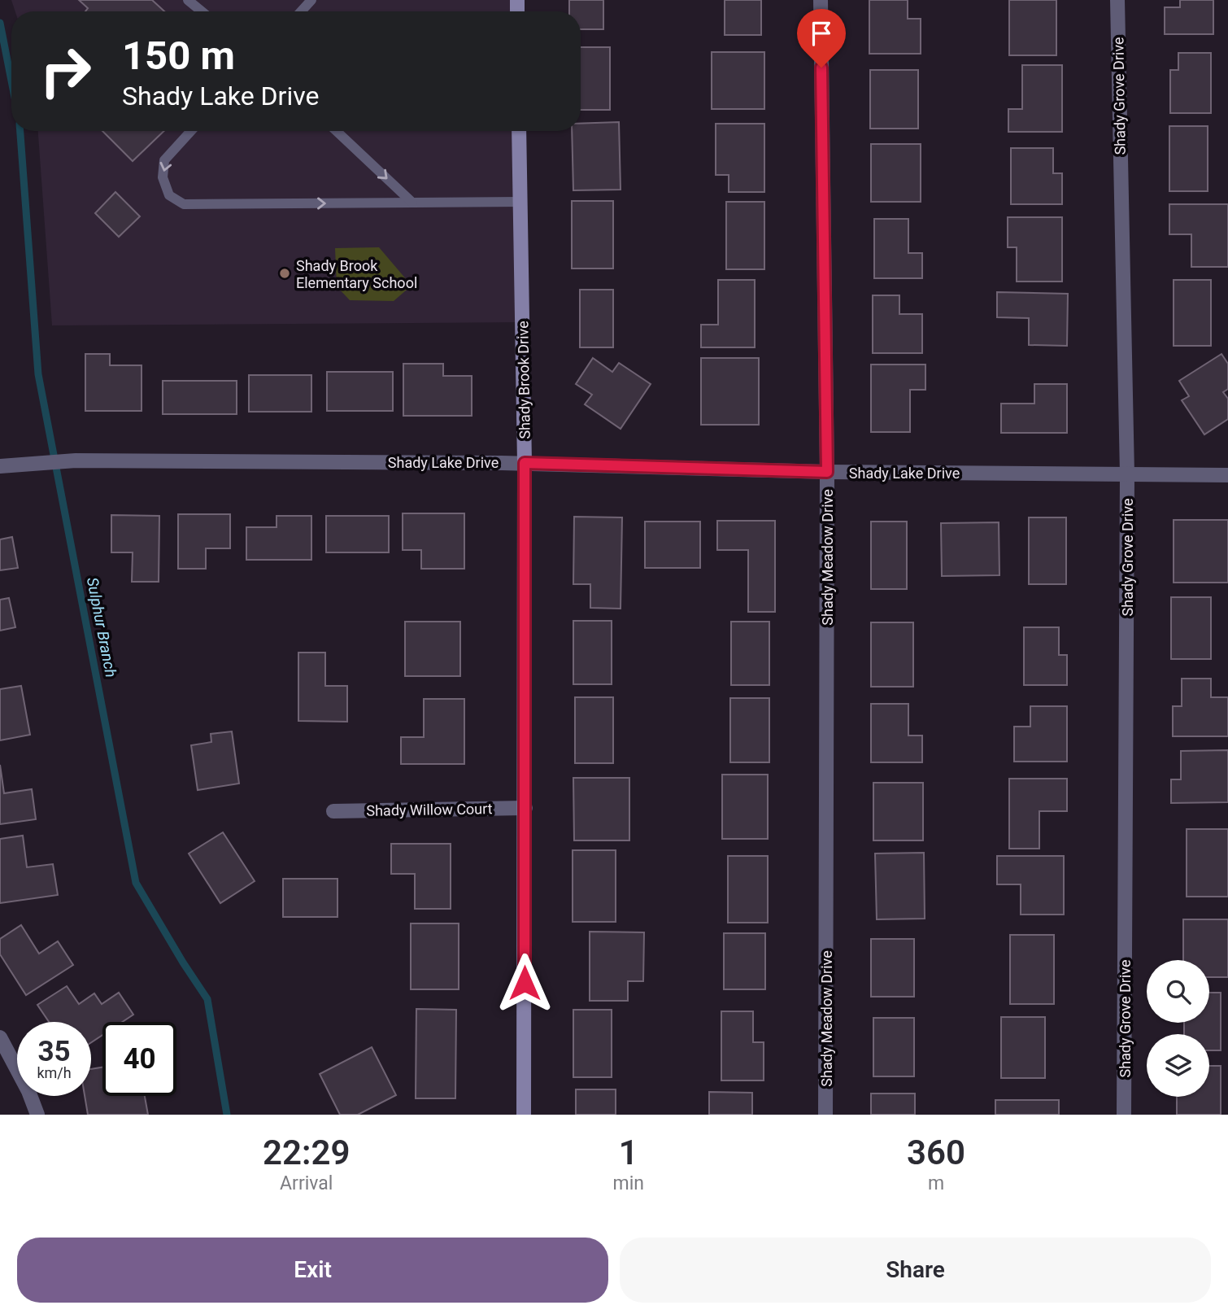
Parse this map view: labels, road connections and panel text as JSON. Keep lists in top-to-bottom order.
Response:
{
  "streets": {
    "street": [
      "Shady Grove Drive",
      "Shady Brook Drive",
      "Shady Lake Drive",
      "Shady Meadow Drive",
      "Shady Willow Court"
    ]
  },
  "crossings": [
    ["Shady Grove Drive", "Shady Lake Drive"],
    ["Shady Brook Drive", "Shady Lake Drive"],
    ["Shady Brook Drive", "Shady Willow Court"],
    ["Shady Lake Drive", "Shady Meadow Drive"]
  ],
  "water": ["Sulphur Branch"],
  "places": ["Shady Brook Elementary School"],
  "page": {
    "turn": ["150 m", "Shady Lake Drive"],
    "speed": "35 km/h",
    "limit": "40",
    "eta": [
      "22:29",
      "Arrival",
      "1",
      "min",
      "360",
      "m"
    ],
    "buttons": ["Exit", "Share"]
  }
}
